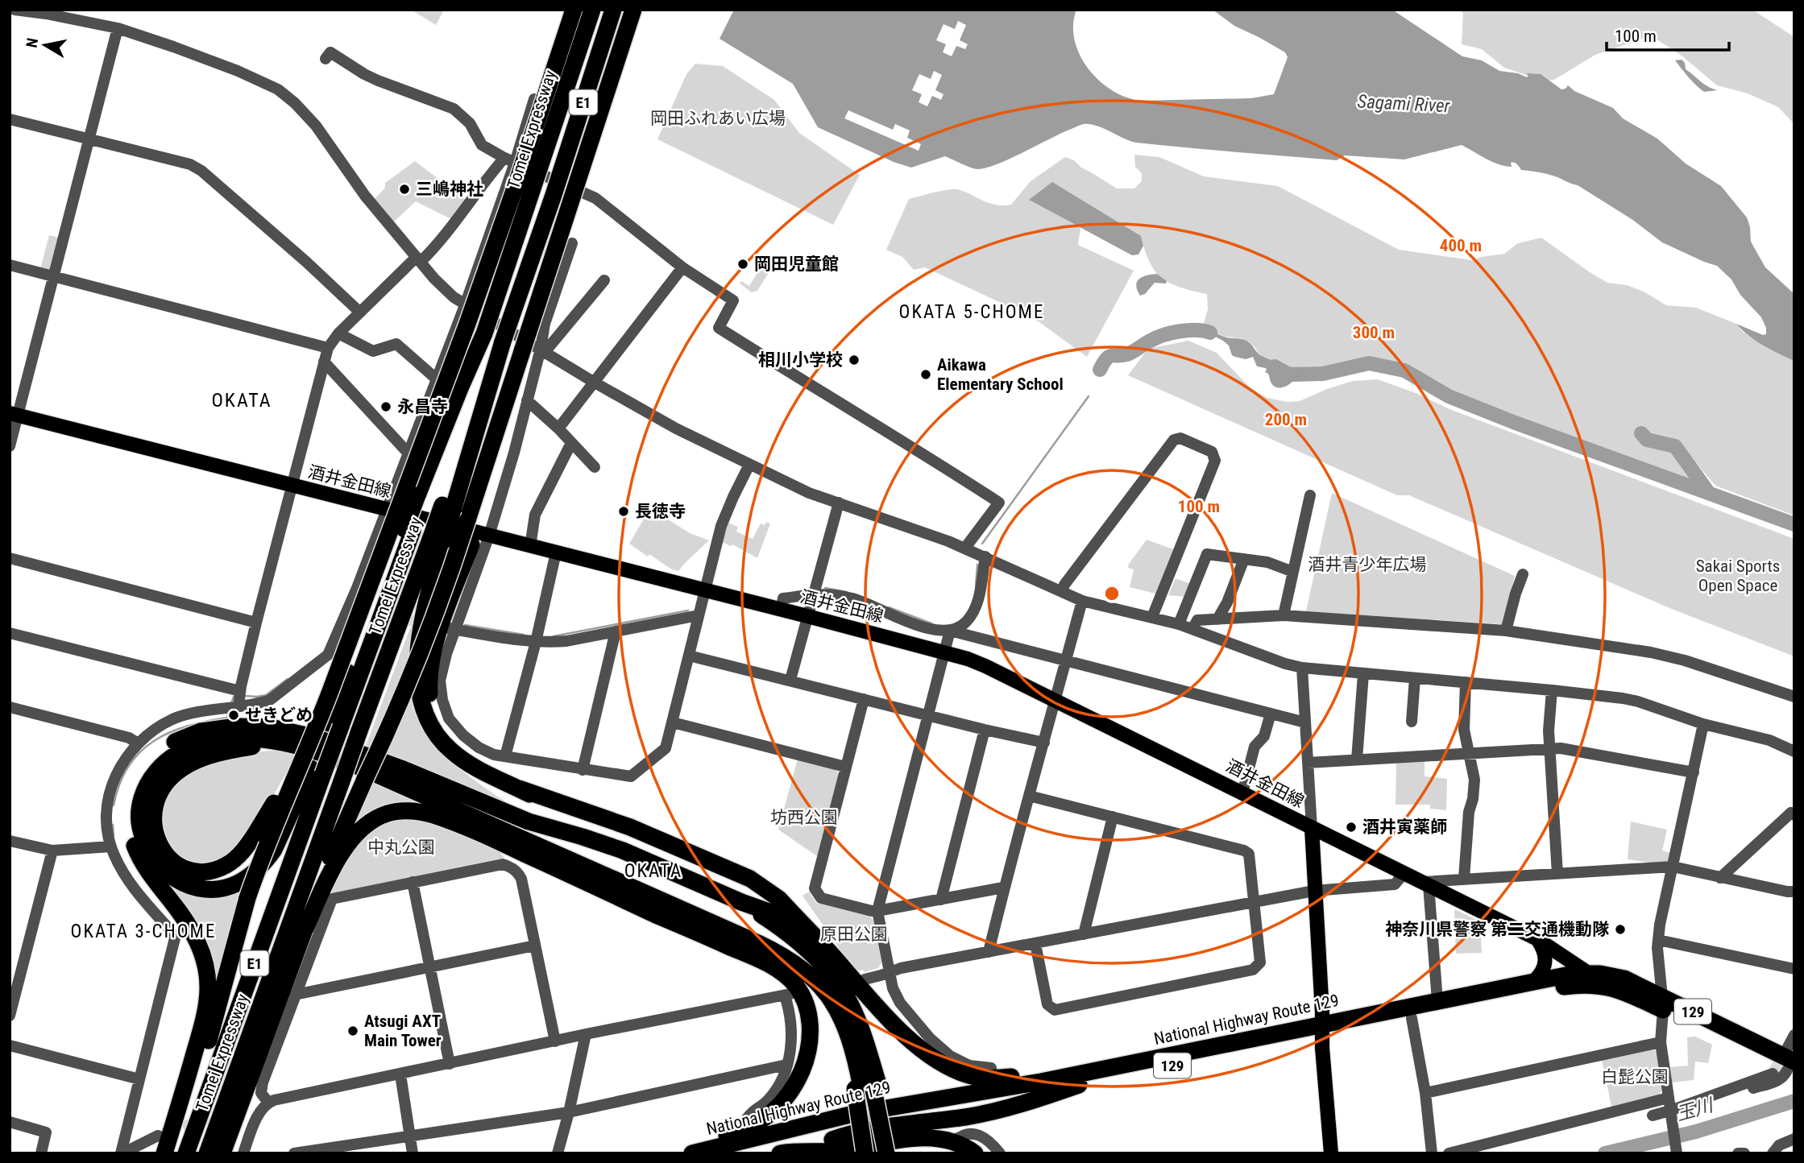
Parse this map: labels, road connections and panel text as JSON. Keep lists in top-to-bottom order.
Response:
{
  "streets": {
    "highway": [
      "E1",
      "Tomei Expressway",
      "129",
      "National Highway Route 129"
    ],
    "main road": ["酒井金田線"]
  },
  "crossings": [
    ["酒井金田線", "National Highway Route 129"]
  ],
  "districts": [
    "OKATA 5-CHOME",
    "OKATA",
    "OKATA",
    "OKATA 3-CHOME"
  ],
  "water": ["Sagami River", "玉川"],
  "parks": [
    "岡田ふれあい広場",
    "酒井青少年広場",
    "Sakai Sports Open Space",
    "坊西公園",
    "中丸公園",
    "原田公園",
    "白髭公園"
  ],
  "places": [
    "三嶋神社",
    "岡田児童館",
    "相川小学校",
    "Aikawa Elementary School",
    "永昌寺",
    "長徳寺",
    "せきどめ",
    "酒井寅薬師",
    "神奈川県警察 第二交通機動隊",
    "Atsugi AXT Main Tower"
  ],
  "scale_bar": "100 m",
  "north": "left",
  "rings": [
    "400 m",
    "300 m",
    "200 m",
    "100 m"
  ]
}
